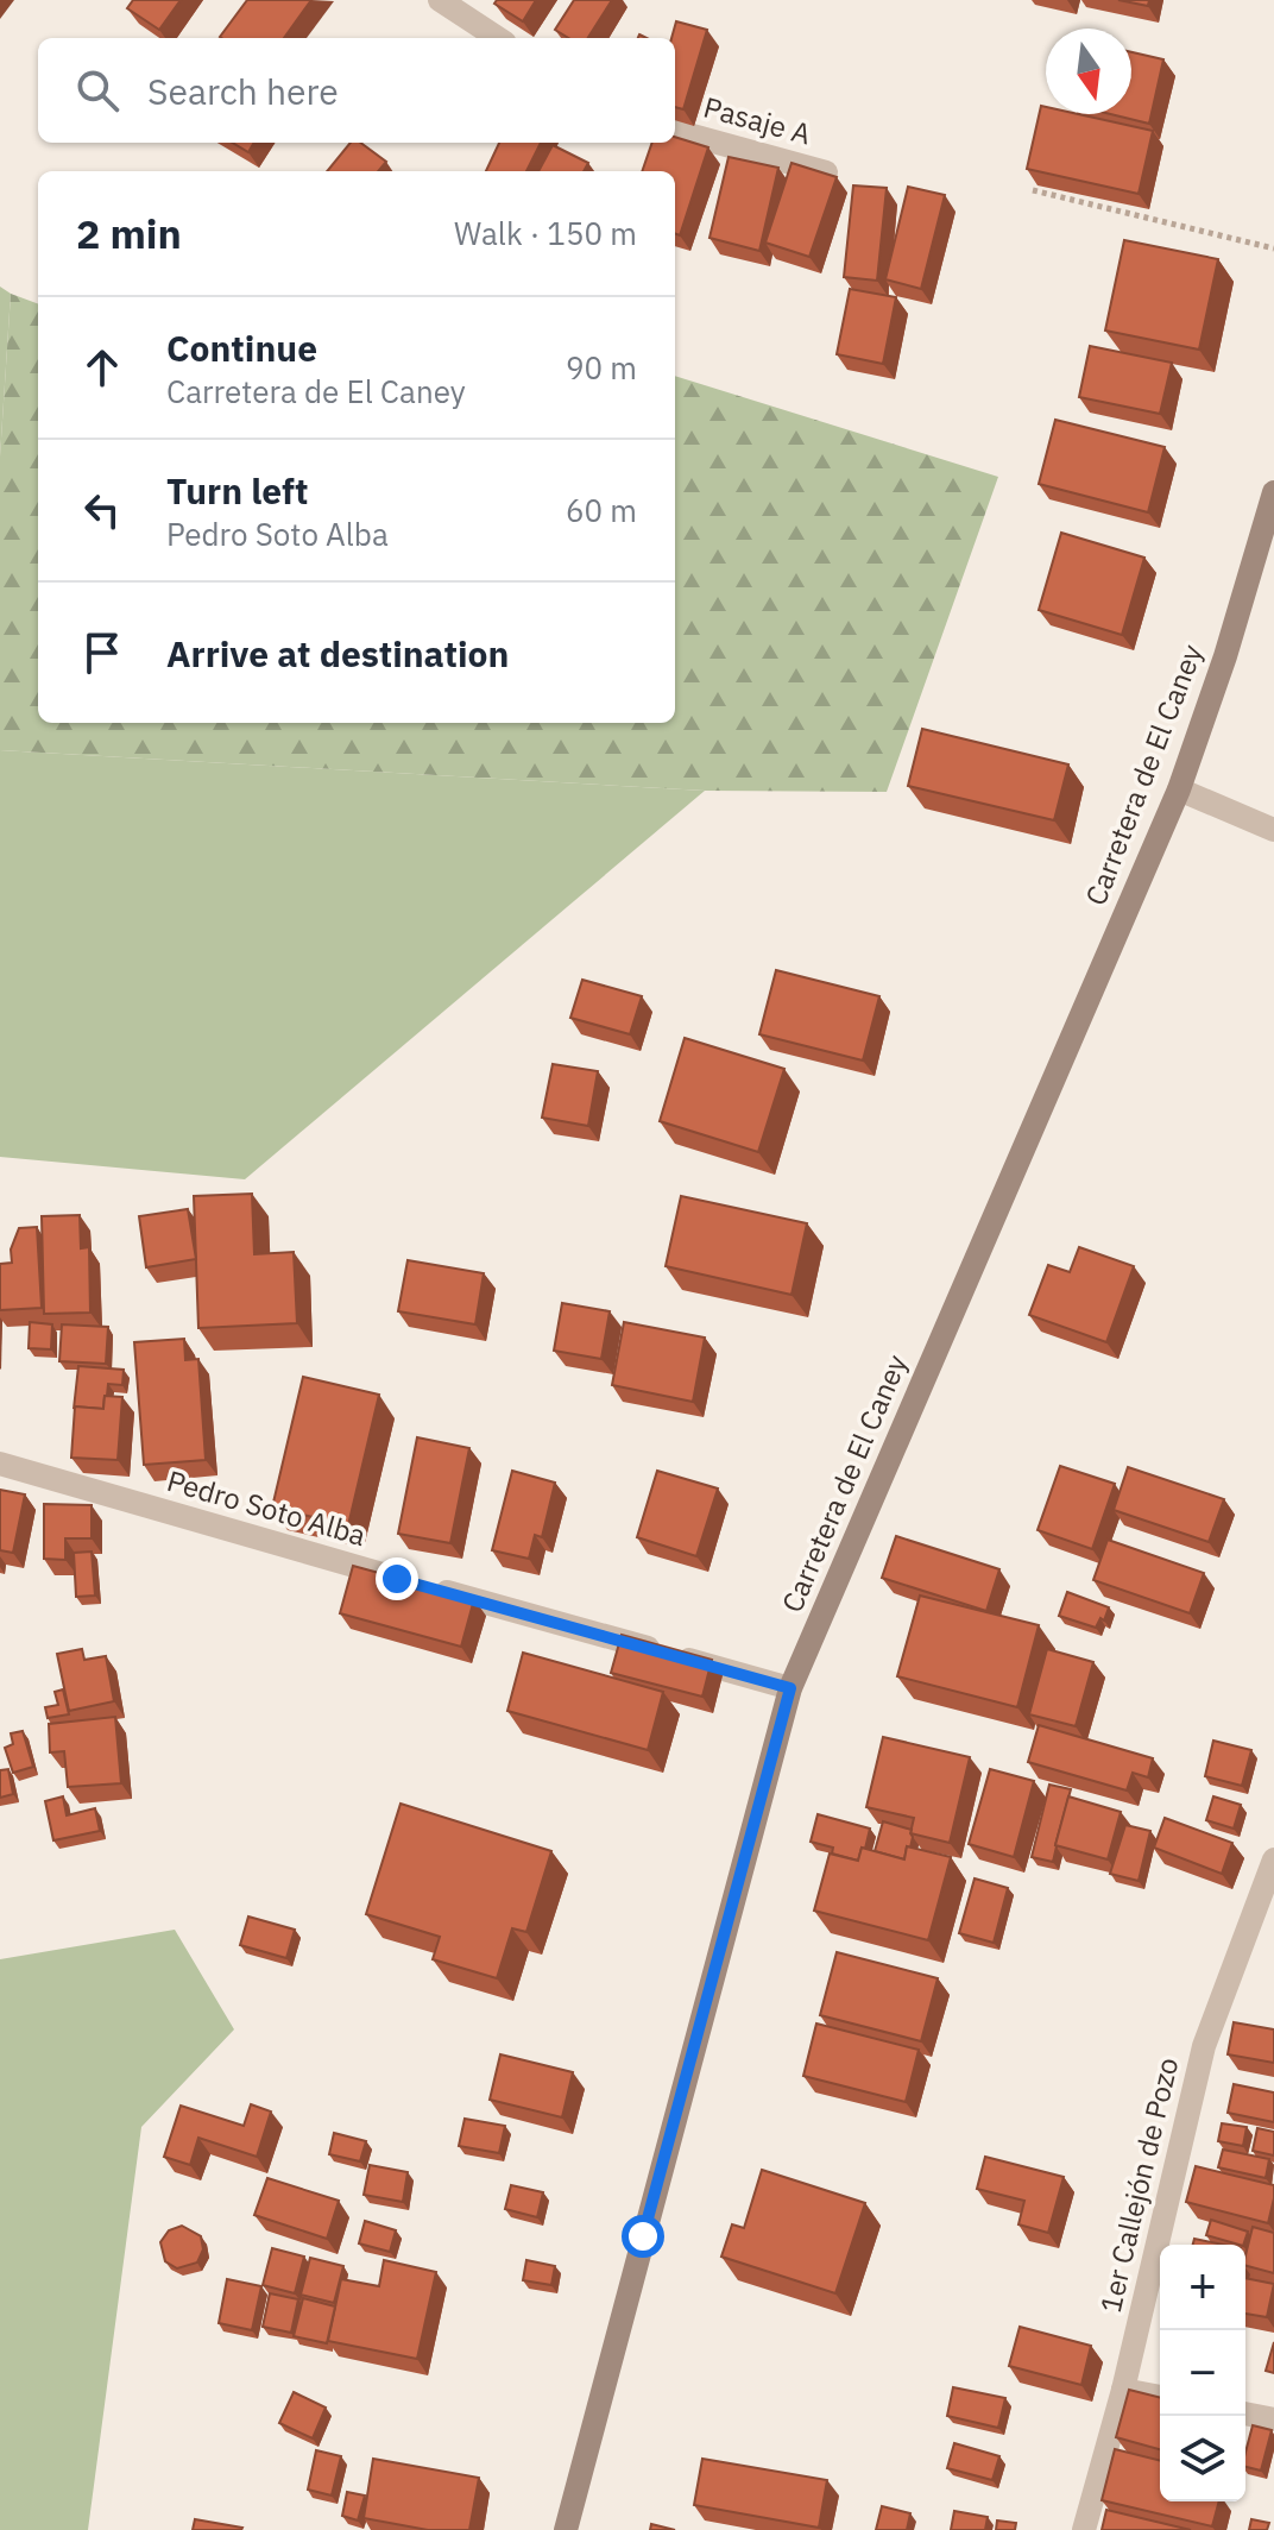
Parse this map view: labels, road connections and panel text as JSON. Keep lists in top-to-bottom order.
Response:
{
  "streets": {
    "main road": ["Carretera de El Caney"],
    "street": ["Pasaje A", "Pedro Soto Alba", "1er Callejón de Pozo"]
  },
  "crossings": [
    ["Carretera de El Caney", "Pedro Soto Alba"]
  ],
  "north": "bottom",
  "page": {
    "search": "Search here",
    "heading": ["2 min", "Walk · 150 m"],
    "list": [
      ["Continue", "Carretera de El Caney", "90 m"],
      ["Turn left", "Pedro Soto Alba", "60 m"],
      "Arrive at destination"
    ],
    "map_buttons": ["+", "−"]
  }
}
